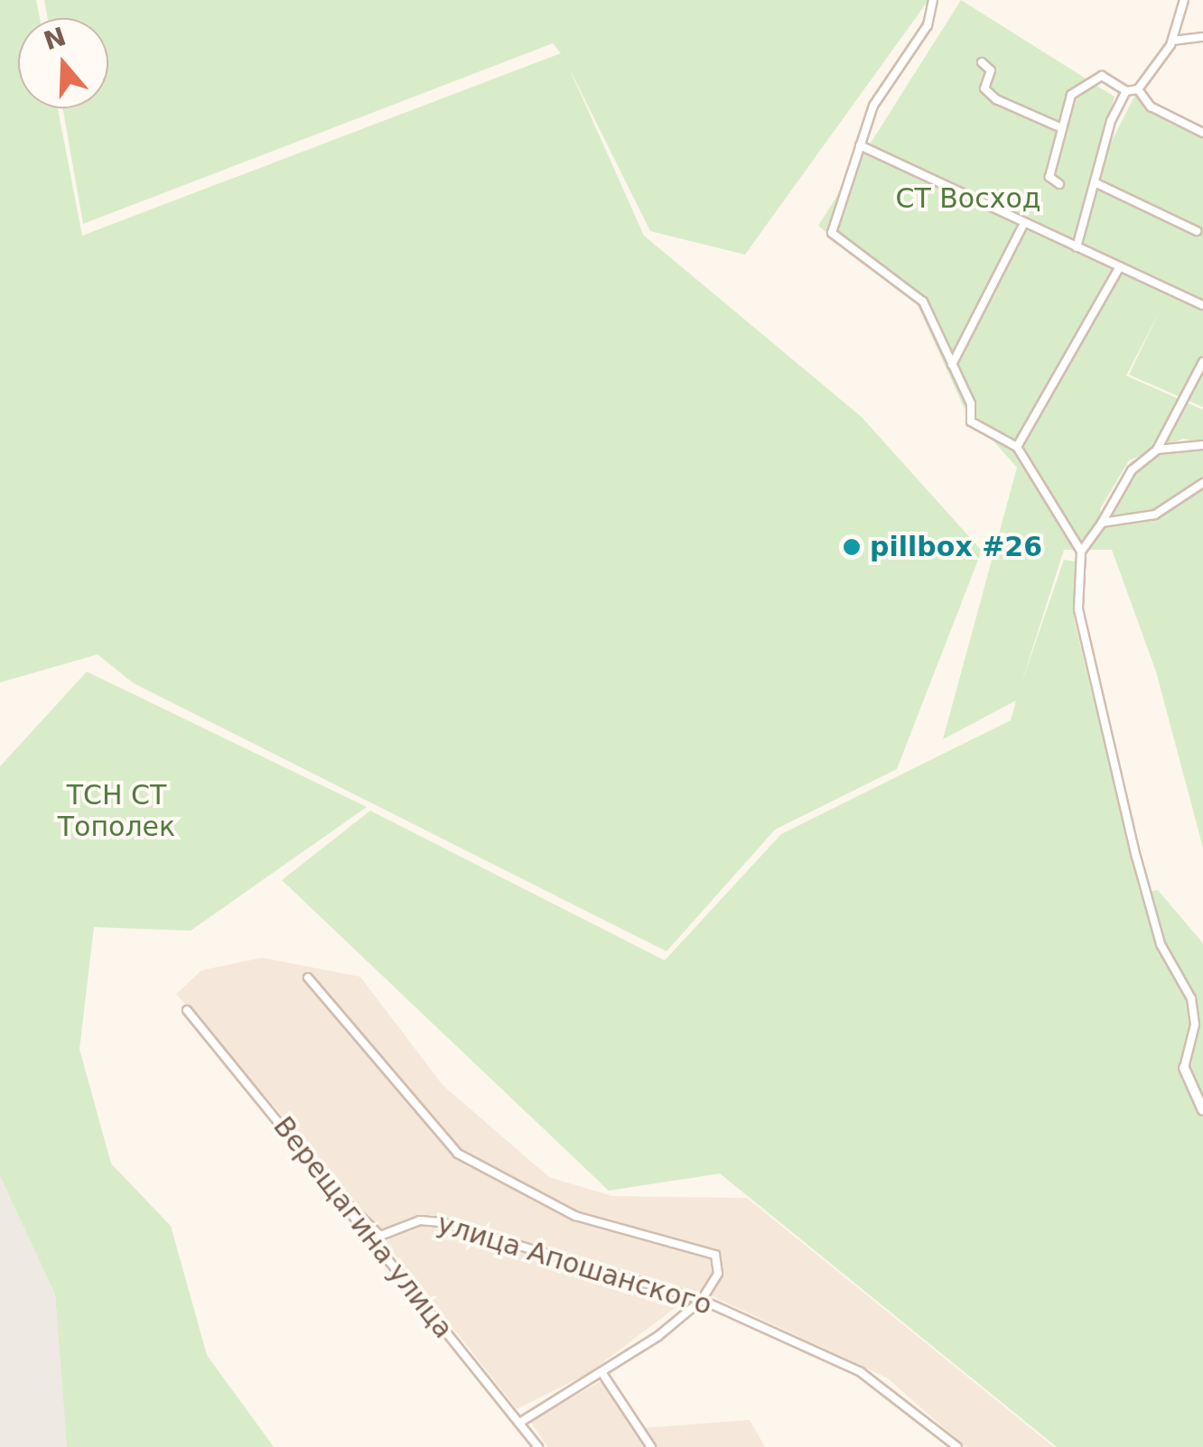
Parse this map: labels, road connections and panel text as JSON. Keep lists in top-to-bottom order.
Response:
{
  "streets": {
    "street": ["Верещагина улица", "улица Апошанского"]
  },
  "crossings": [
    ["Верещагина улица", "улица Апошанского"]
  ],
  "parks": ["СТ Восход", "ТСН СТ Тополек"],
  "places": ["pillbox #26"],
  "north": "top"
}
